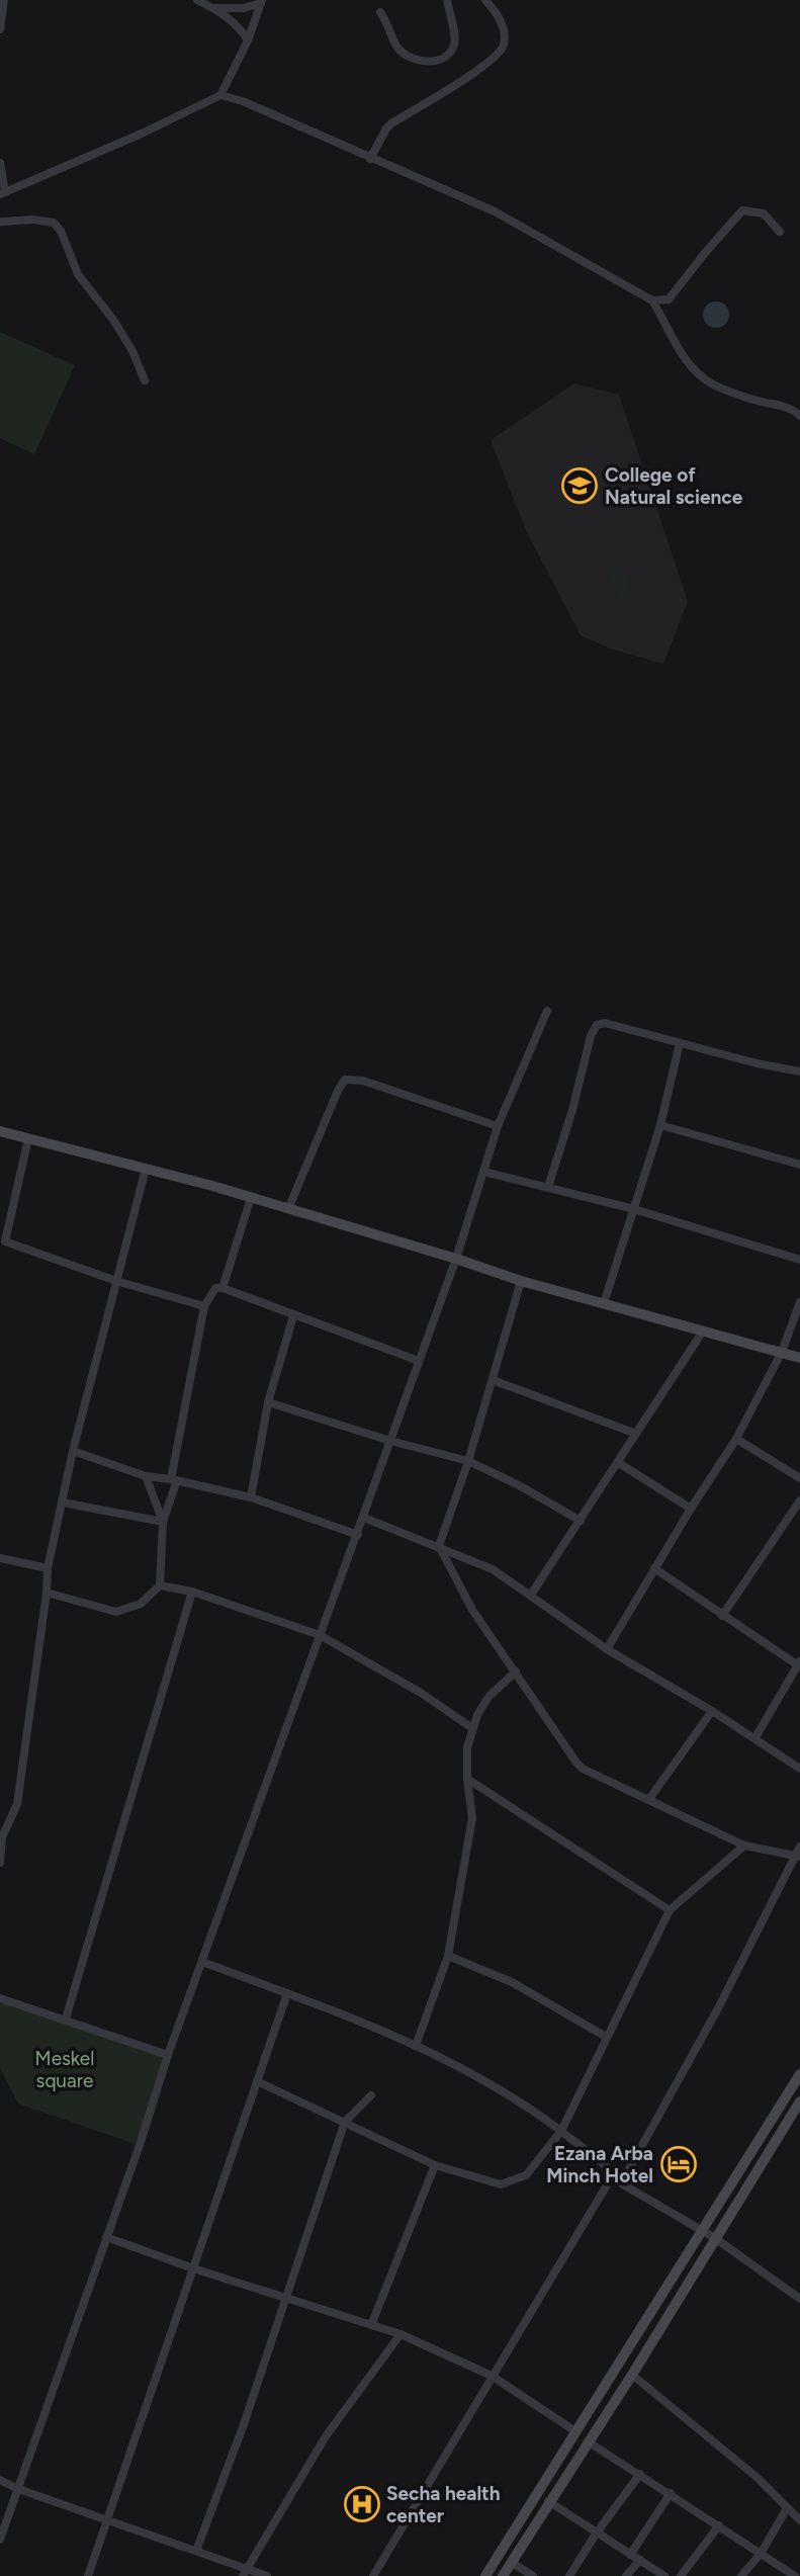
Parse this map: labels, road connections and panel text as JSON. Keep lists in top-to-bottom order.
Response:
{
  "parks": ["Meskel square"],
  "places": {
    "school or university": ["College of Natural science"],
    "hotel": ["Ezana Arba Minch Hotel"],
    "hospital": ["Secha health center"]
  }
}
